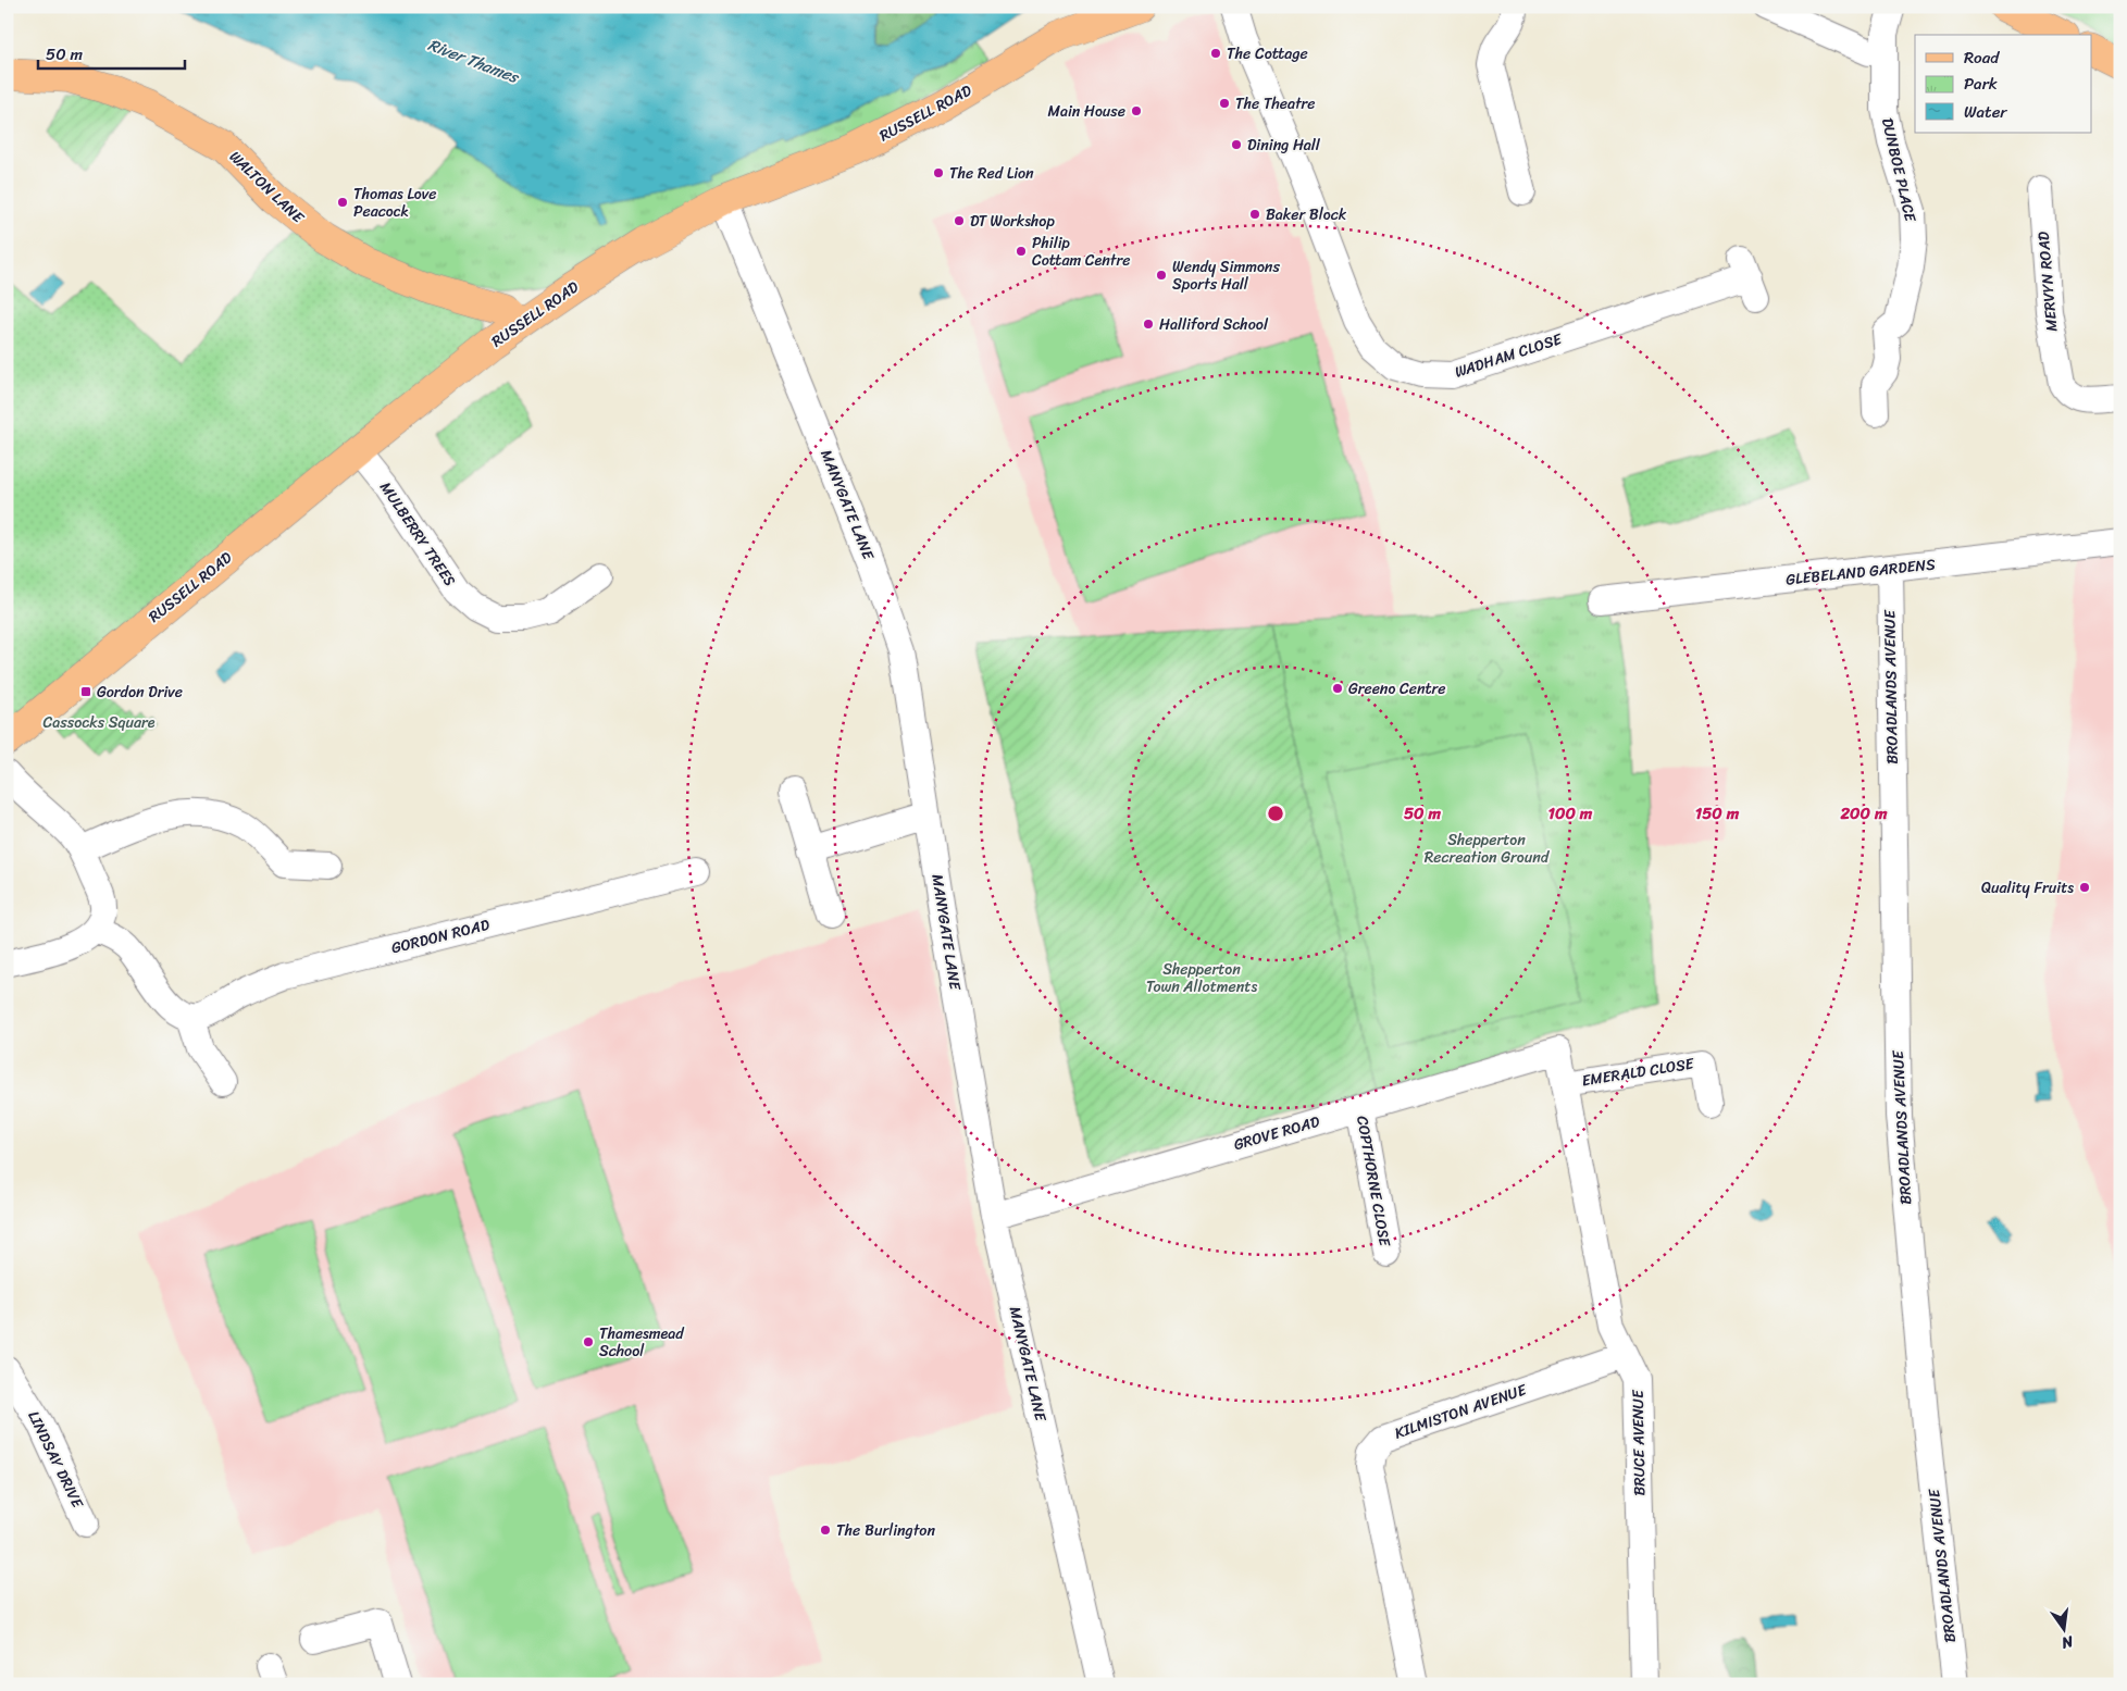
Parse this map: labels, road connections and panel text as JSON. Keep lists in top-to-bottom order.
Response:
{
  "streets": {
    "main road": ["RUSSELL ROAD", "WALTON LANE"],
    "street": [
      "DUNBOE PLACE",
      "MERVYN ROAD",
      "WADHAM CLOSE",
      "MANYGATE LANE",
      "MULBERRY TREES",
      "GLEBELAND GARDENS",
      "BROADLANDS AVENUE",
      "GORDON ROAD",
      "EMERALD CLOSE",
      "GROVE ROAD",
      "COPTHORNE CLOSE",
      "KILMISTON AVENUE",
      "BRUCE AVENUE",
      "LINDSAY DRIVE"
    ]
  },
  "crossings": [
    ["RUSSELL ROAD", "WALTON LANE"],
    ["RUSSELL ROAD", "MANYGATE LANE"],
    ["RUSSELL ROAD", "MULBERRY TREES"],
    ["MANYGATE LANE", "GROVE ROAD"],
    ["GLEBELAND GARDENS", "BROADLANDS AVENUE"],
    ["EMERALD CLOSE", "BRUCE AVENUE"],
    ["GROVE ROAD", "COPTHORNE CLOSE"],
    ["GROVE ROAD", "BRUCE AVENUE"],
    ["KILMISTON AVENUE", "BRUCE AVENUE"]
  ],
  "water": ["River Thames"],
  "parks": ["Cassocks Square", "Shepperton Recreation Ground", "Shepperton Town Allotments"],
  "places": {
    "other": [
      "The Cottage",
      "The Theatre",
      "Main House",
      "Dining Hall",
      "The Red Lion",
      "Thomas Love Peacock",
      "Baker Block",
      "DT Workshop",
      "Philip Cottam Centre",
      "Wendy Simmons Sports Hall",
      "Halliford School",
      "Greeno Centre",
      "Quality Fruits",
      "Thamesmead School",
      "The Burlington"
    ],
    "transit": ["Gordon Drive"]
  },
  "legend": ["Road", "Park", "Water"],
  "scale_bar": "50 m",
  "north": "bottom",
  "rings": [
    "50 m",
    "100 m",
    "150 m",
    "200 m"
  ]
}
